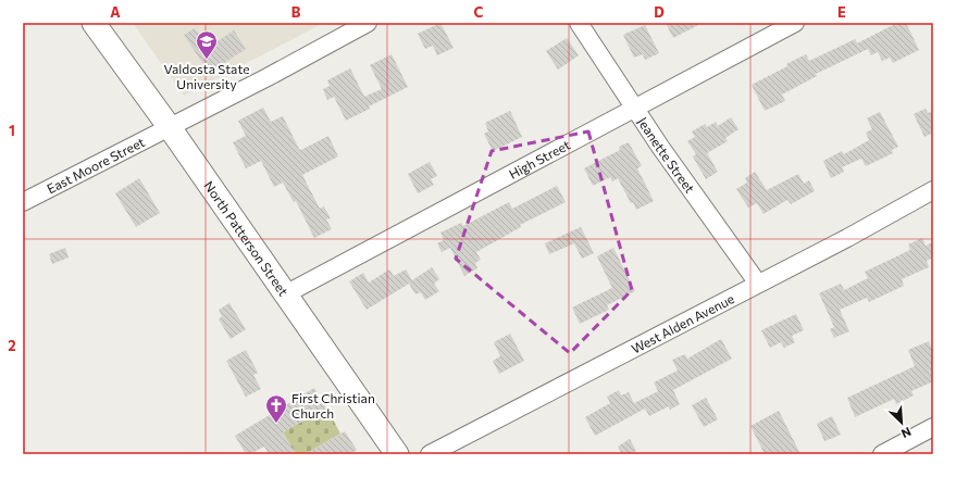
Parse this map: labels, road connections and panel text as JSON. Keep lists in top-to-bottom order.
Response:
{
  "streets": {
    "main road": ["North Patterson Street"],
    "street": [
      "Jeanette Street",
      "High Street",
      "East Moore Street",
      "West Alden Avenue"
    ]
  },
  "crossings": [
    ["Jeanette Street", "High Street"],
    ["Jeanette Street", "West Alden Avenue"],
    ["High Street", "North Patterson Street"],
    ["East Moore Street", "North Patterson Street"]
  ],
  "places": {
    "school or university": ["Valdosta State University"],
    "church": ["First Christian Church"]
  },
  "north": "bottom right",
  "grid": {
    "columns": [
      "A",
      "B",
      "C",
      "D",
      "E"
    ],
    "rows": ["1", "2"]
  }
}
